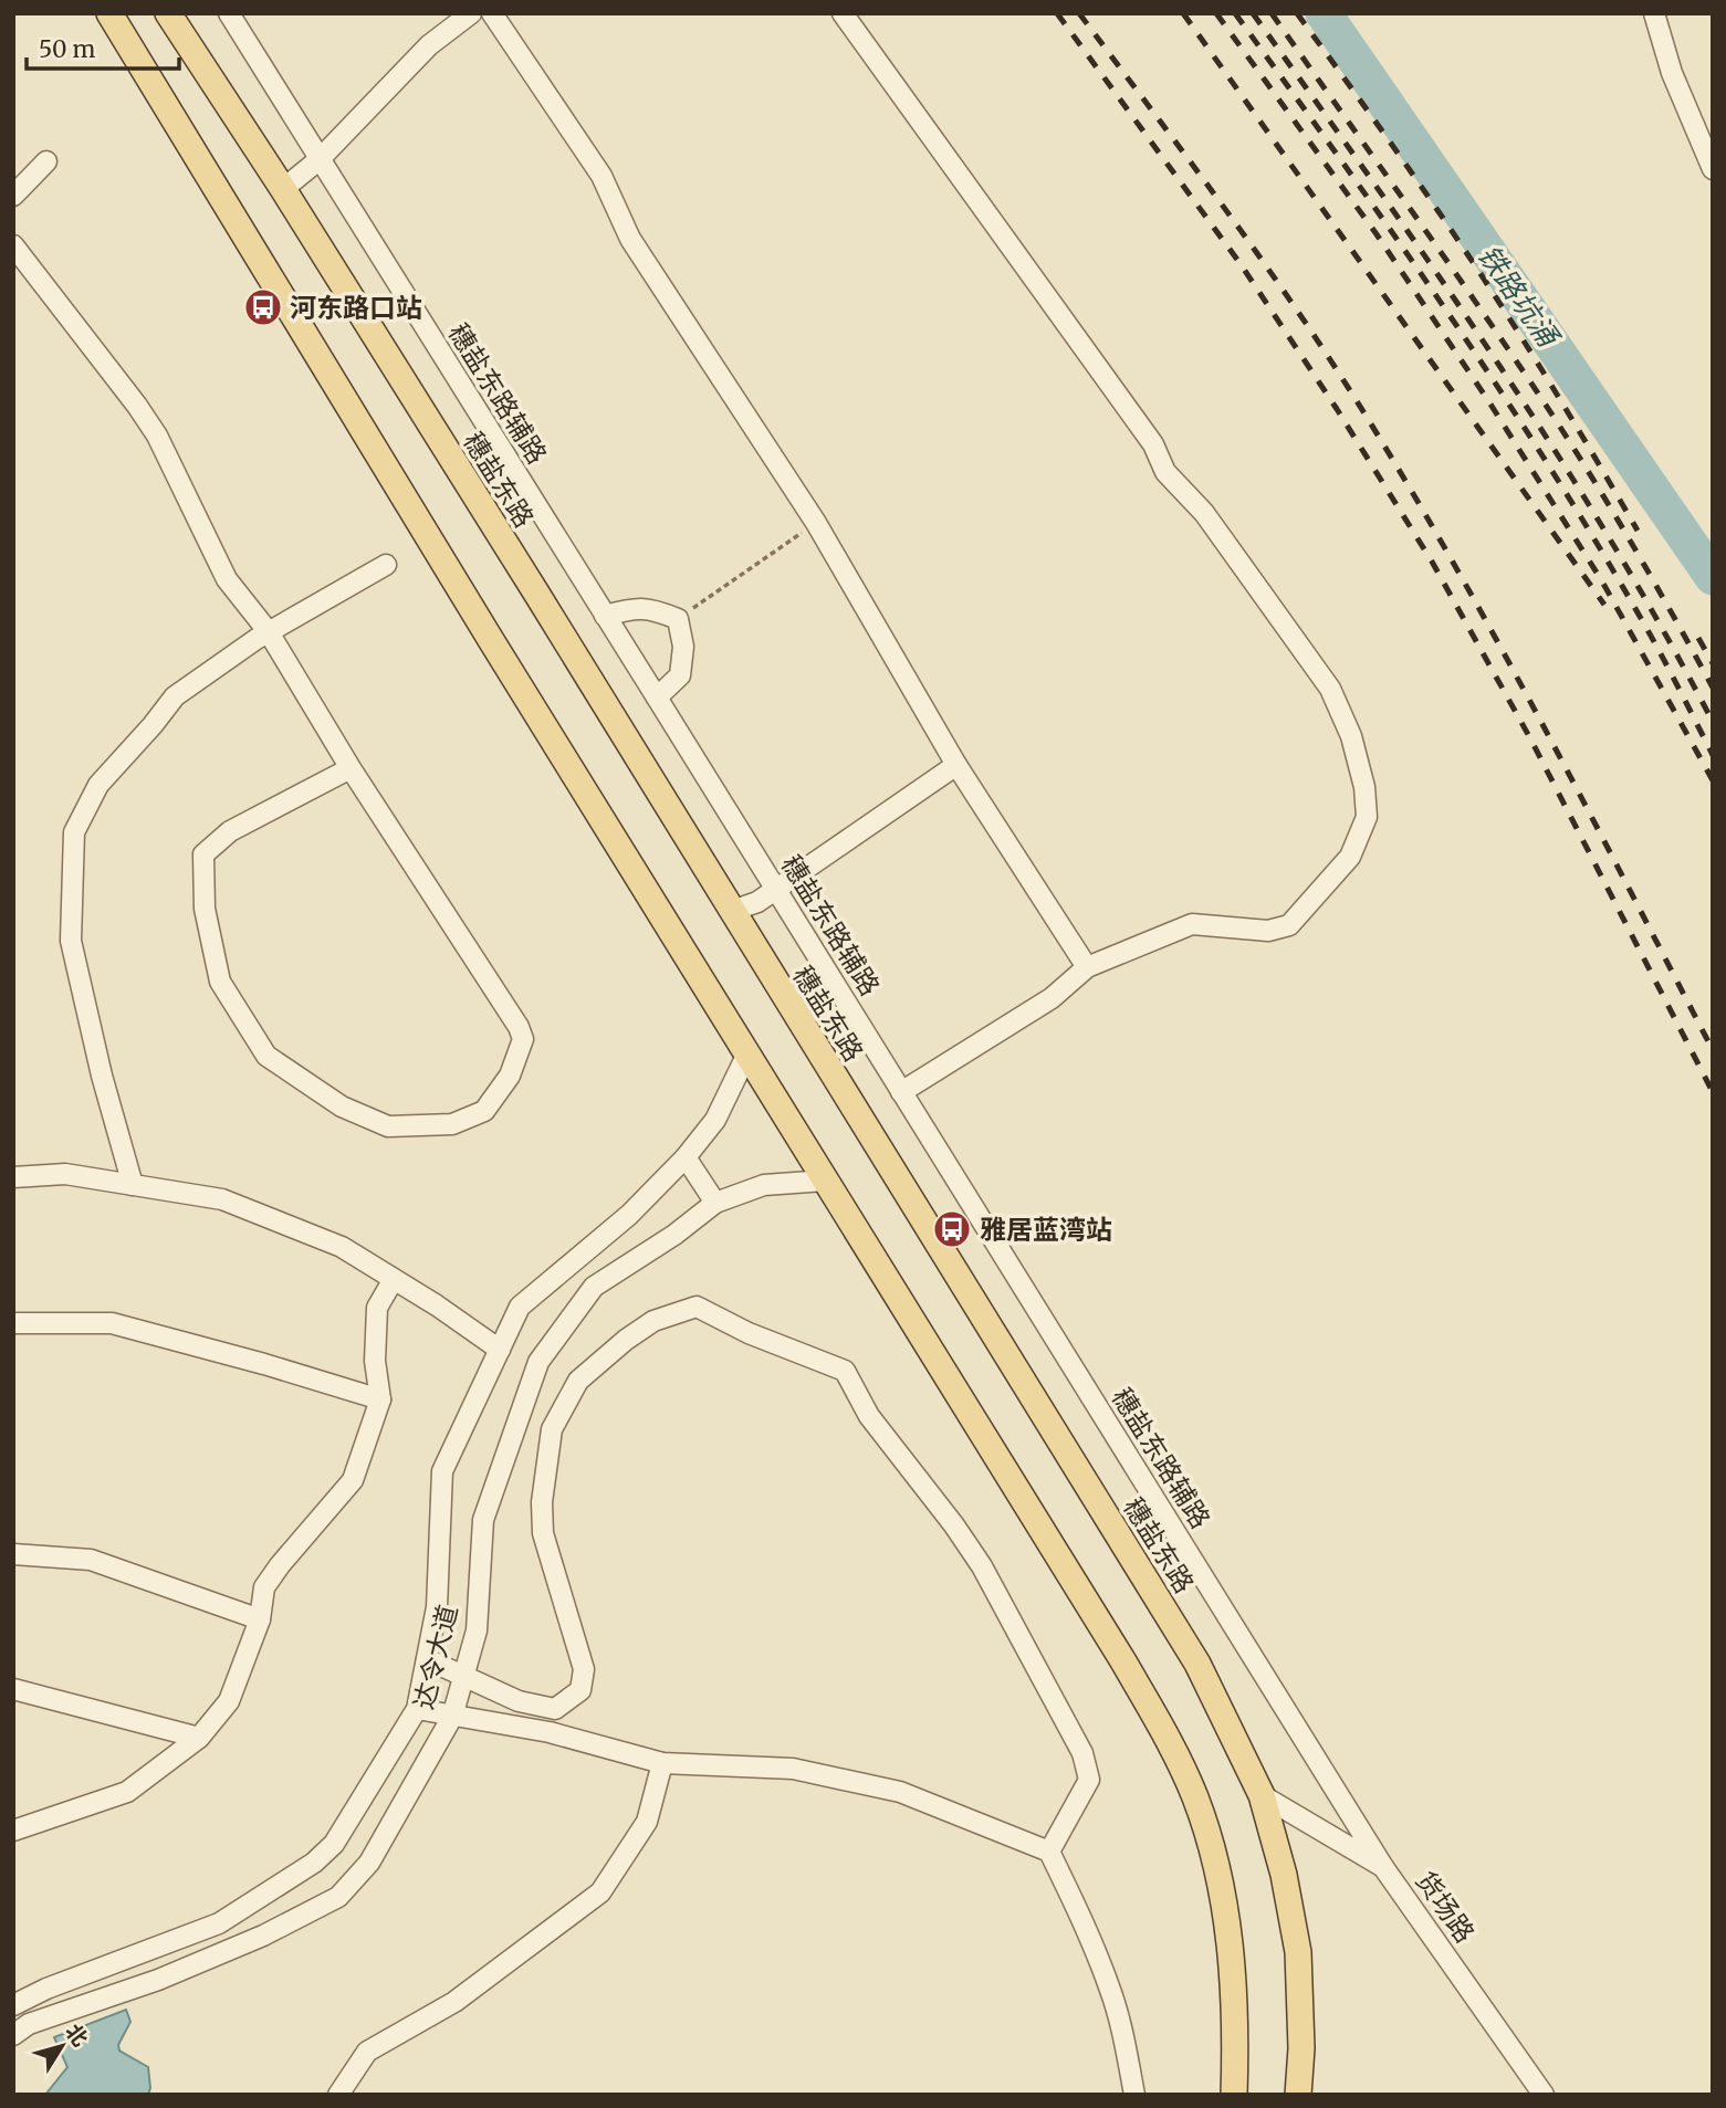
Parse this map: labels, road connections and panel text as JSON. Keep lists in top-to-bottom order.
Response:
{
  "streets": {
    "main road": ["穗盐东路"],
    "street": ["穗盐东路辅路", "达令大道", "货场路"]
  },
  "crossings": [
    ["穗盐东路辅路", "货场路"],
    ["穗盐东路", "货场路"]
  ],
  "water": ["铁路坑涌"],
  "places": {
    "bus stop": ["河东路口站", "雅居蓝湾站"]
  },
  "scale_bar": "50 m",
  "north": "top right"
}
